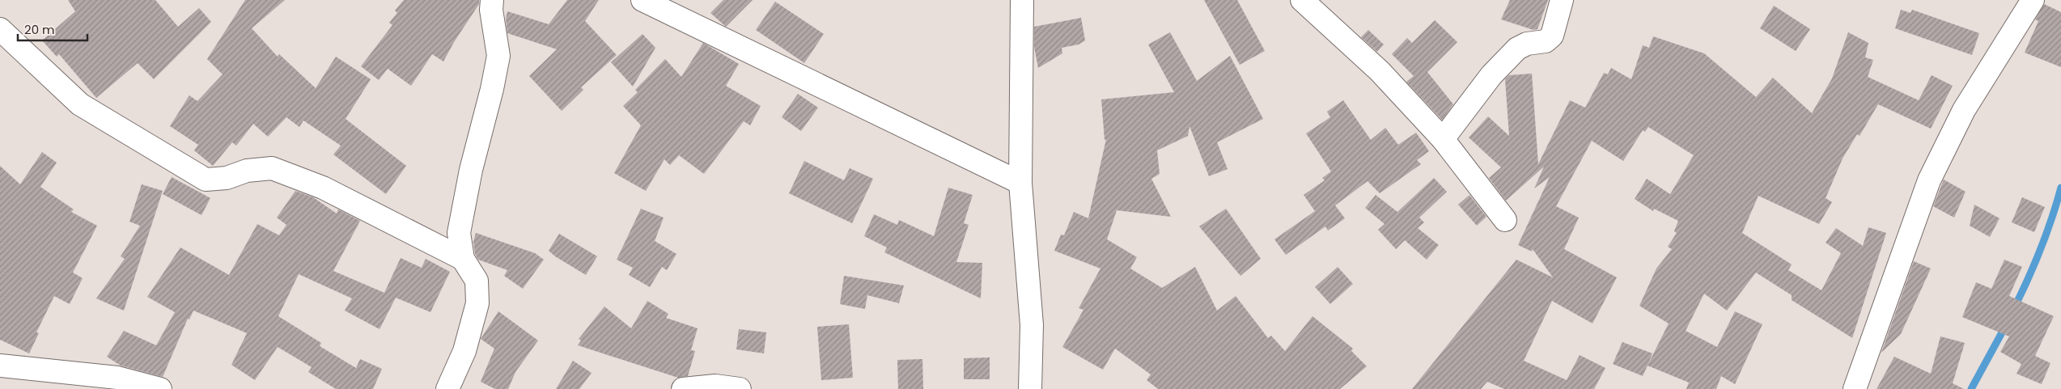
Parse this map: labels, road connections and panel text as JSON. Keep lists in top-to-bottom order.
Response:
{
  "scale_bar": "20 m"
}
